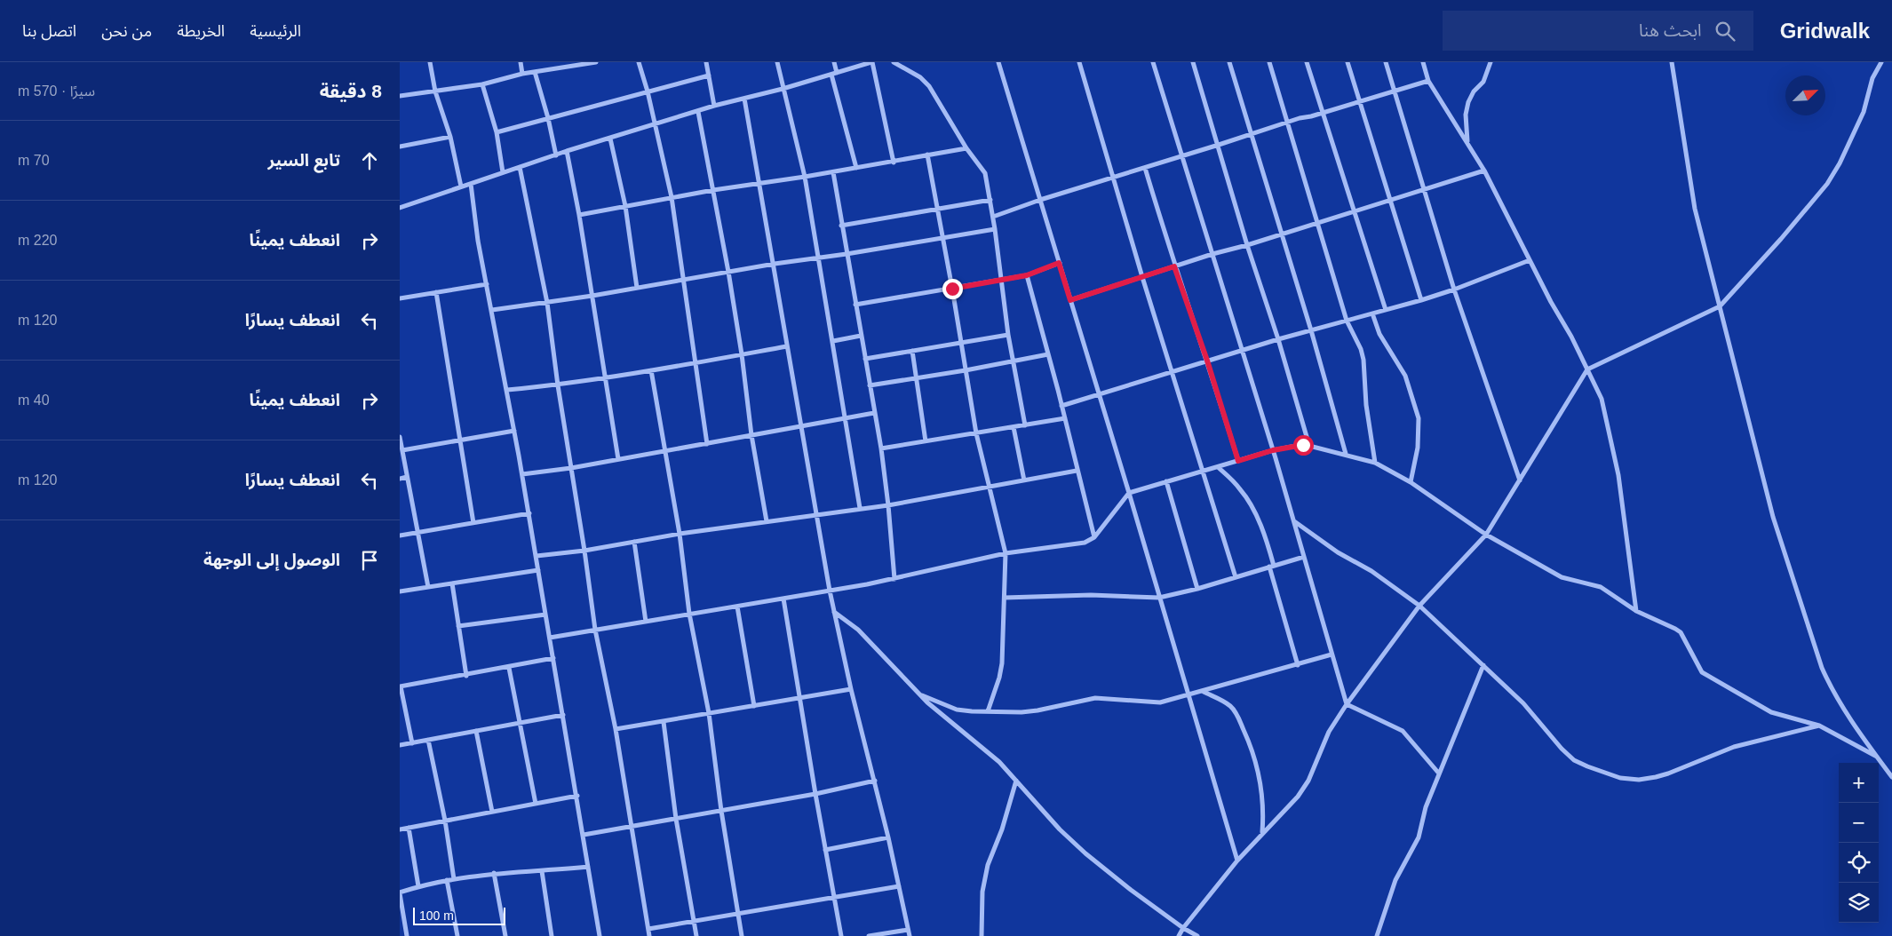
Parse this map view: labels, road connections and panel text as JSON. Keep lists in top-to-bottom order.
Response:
{
  "scale_bar": "100 m",
  "north": "top right",
  "page": {
    "header": "Gridwalk",
    "search": "ابحث هنا",
    "nav": [
      "الرئيسية",
      "الخريطة",
      "من نحن",
      "اتصل بنا"
    ],
    "heading": ["8 دقيقة", "سيرًا · 570 m"],
    "list": [
      ["تابع السير", "70 m"],
      ["انعطف يمينًا", "220 m"],
      ["انعطف يسارًا", "120 m"],
      ["انعطف يمينًا", "40 m"],
      ["انعطف يسارًا", "120 m"],
      "الوصول إلى الوجهة"
    ],
    "map_buttons": ["+", "−"],
    "scale": "100 m"
  }
}
